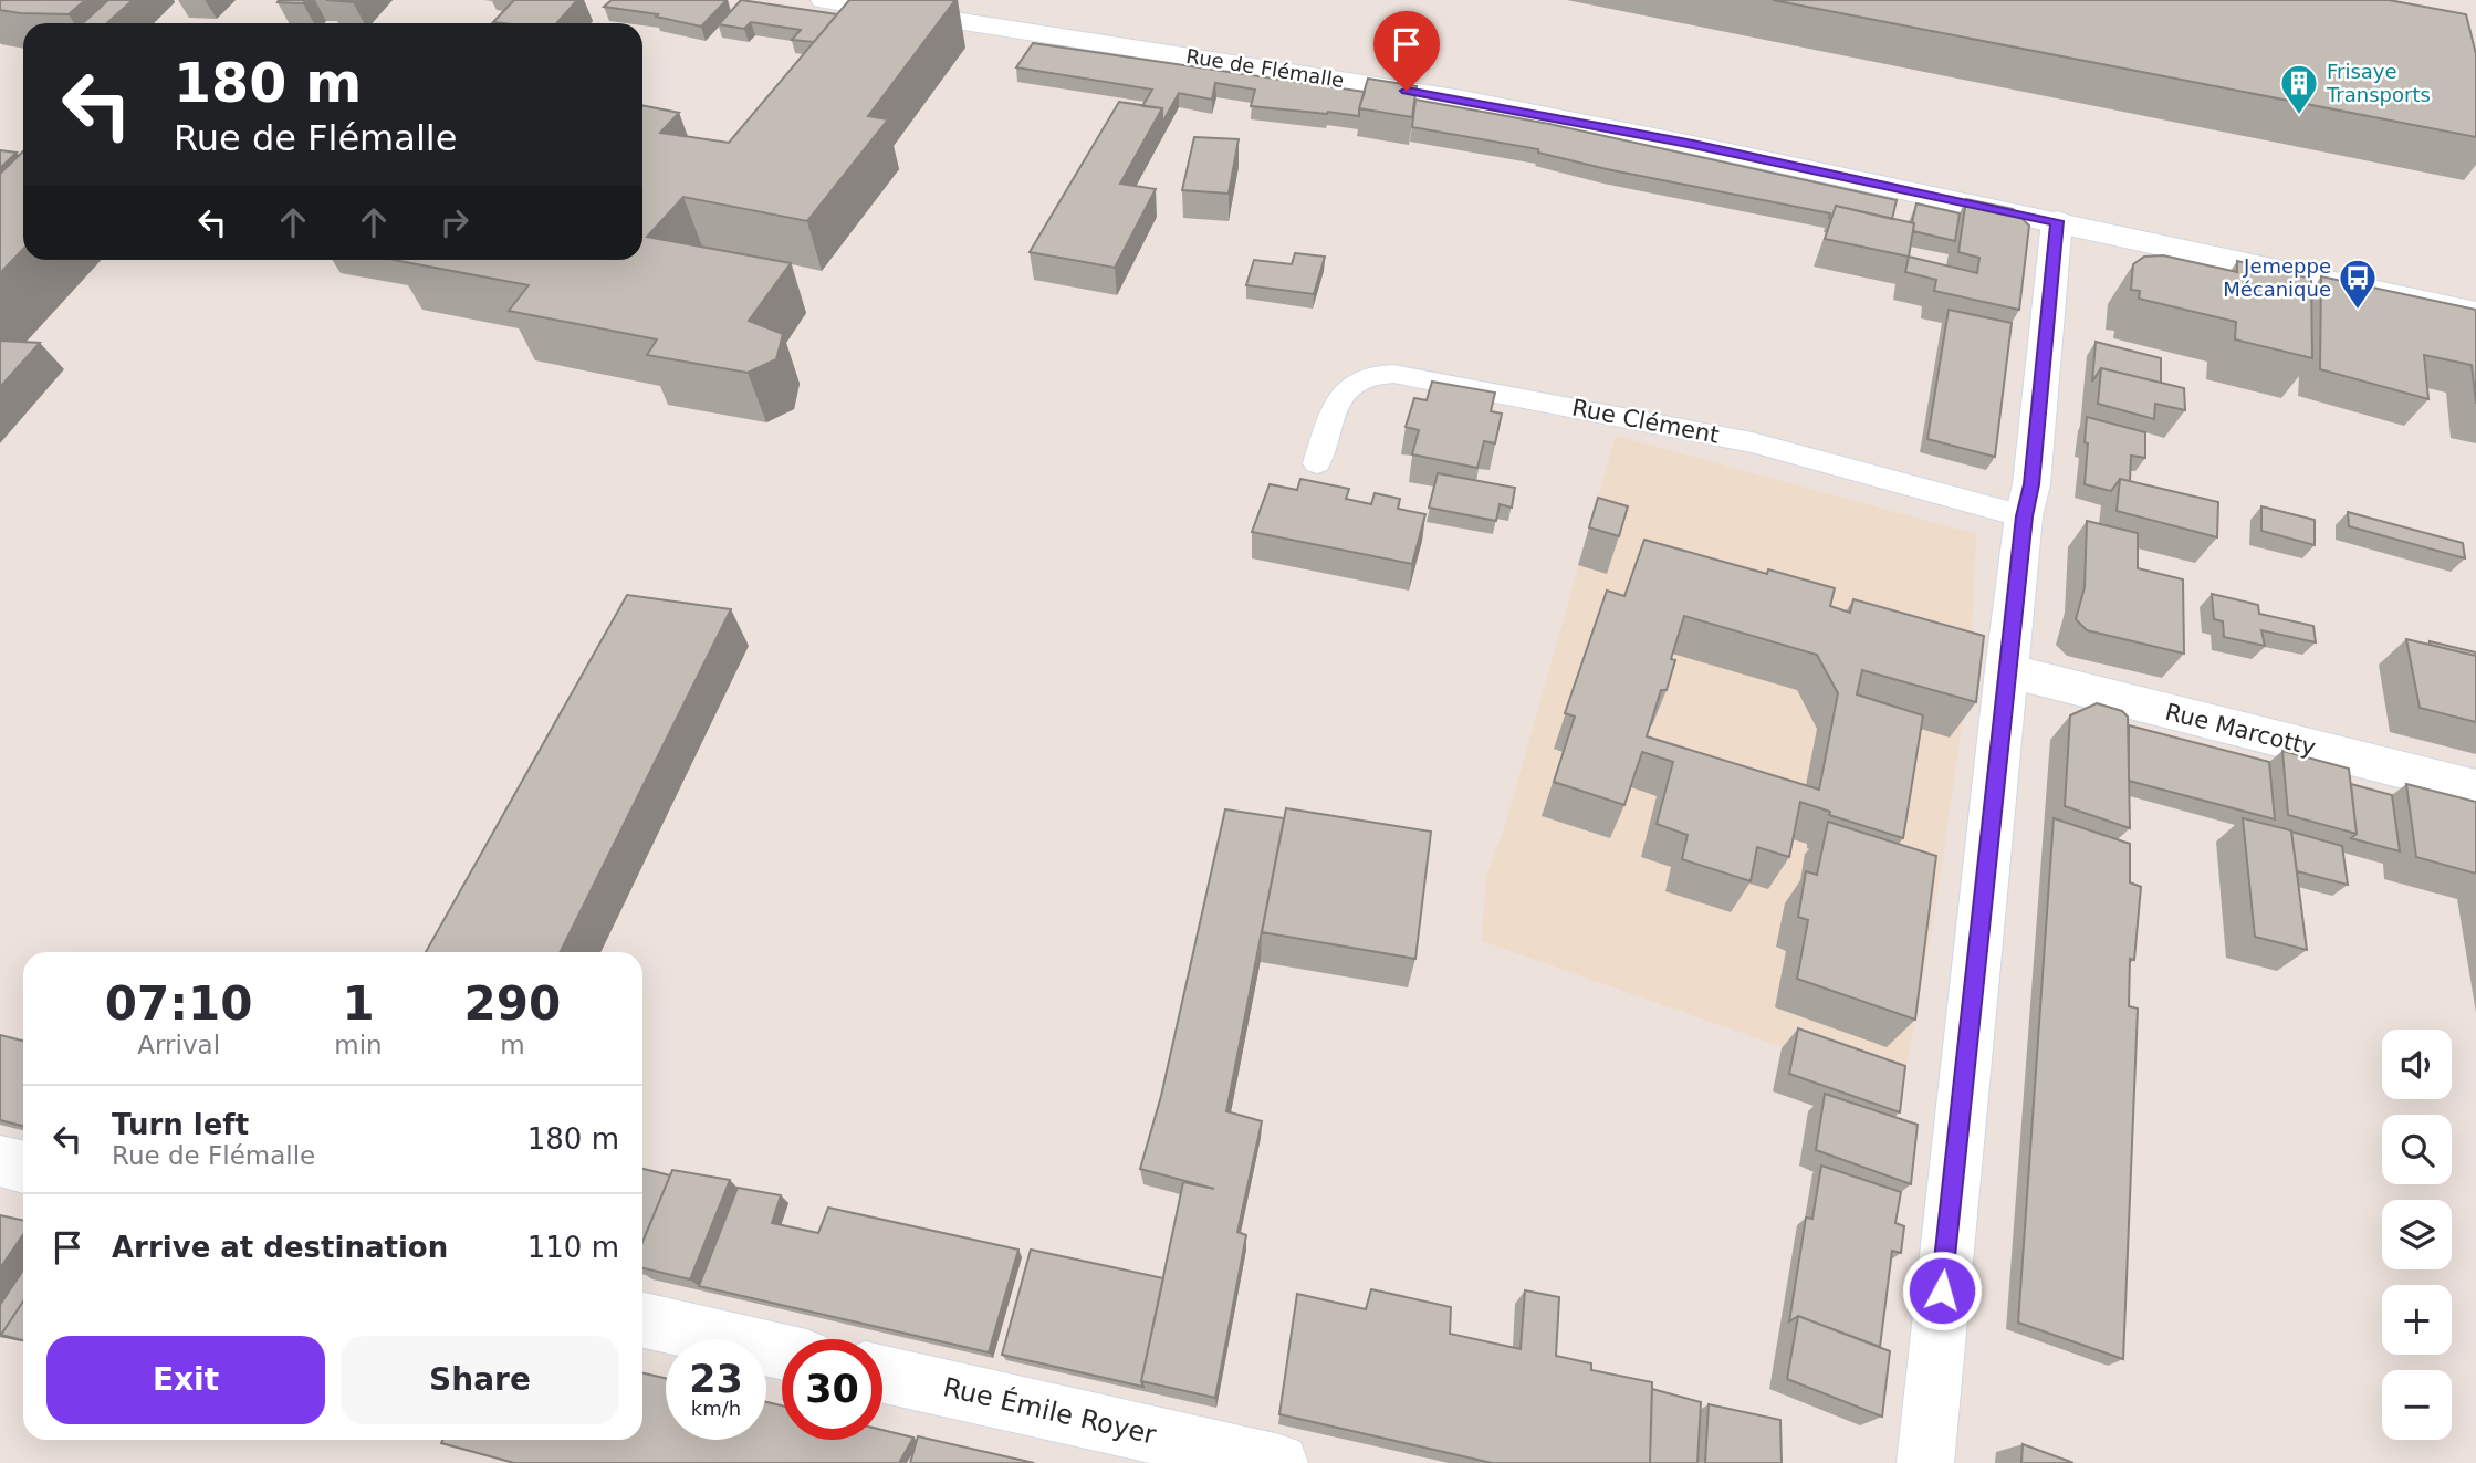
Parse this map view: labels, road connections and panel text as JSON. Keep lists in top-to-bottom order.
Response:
{
  "streets": {
    "street": ["Rue de Flémalle", "Rue Marcotty", "Rue Émile Royer"],
    "lane": ["Rue Clément"]
  },
  "places": {
    "building": ["Frisaye Transports"],
    "bus stop": ["Jemeppe Mécanique"]
  },
  "page": {
    "turn": ["180 m", "Rue de Flémalle"],
    "eta": [
      "07:10",
      "Arrival",
      "1",
      "min",
      "290",
      "m"
    ],
    "map_buttons": ["+", "−"],
    "list": [
      {
        "name": "Turn left",
        "note": "Rue de Flémalle",
        "value": "180 m"
      },
      {
        "name": "Arrive at destination",
        "value": "110 m"
      }
    ],
    "buttons": ["Exit", "Share"],
    "speed": "23 km/h",
    "limit": "30"
  }
}
